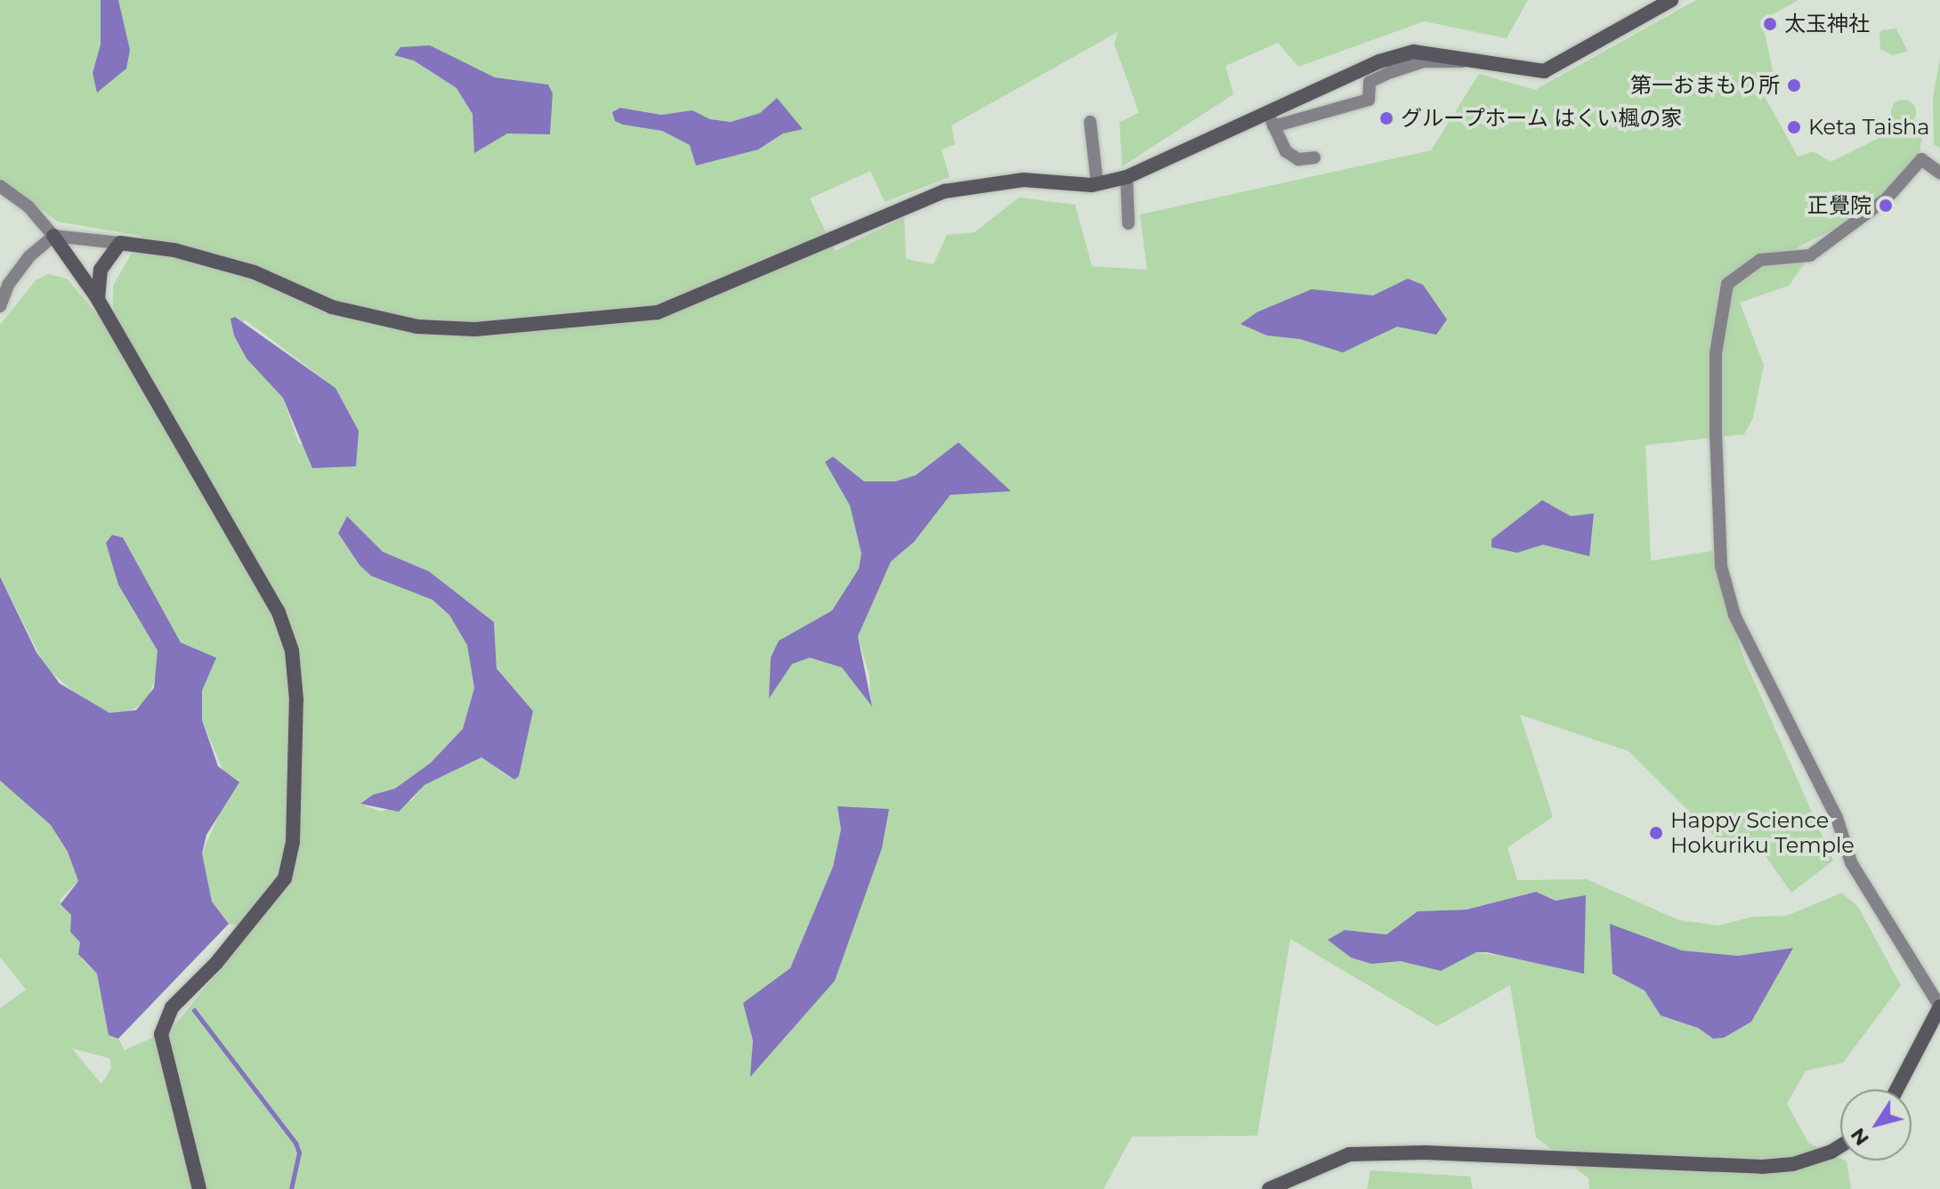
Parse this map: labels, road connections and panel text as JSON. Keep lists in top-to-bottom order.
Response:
{
  "places": [
    "太玉神社",
    "第一おまもり所",
    "グループホーム はくい楓の家",
    "Keta Taisha",
    "正覺院",
    "Happy Science Hokuriku Temple"
  ],
  "north": "bottom left"
}
